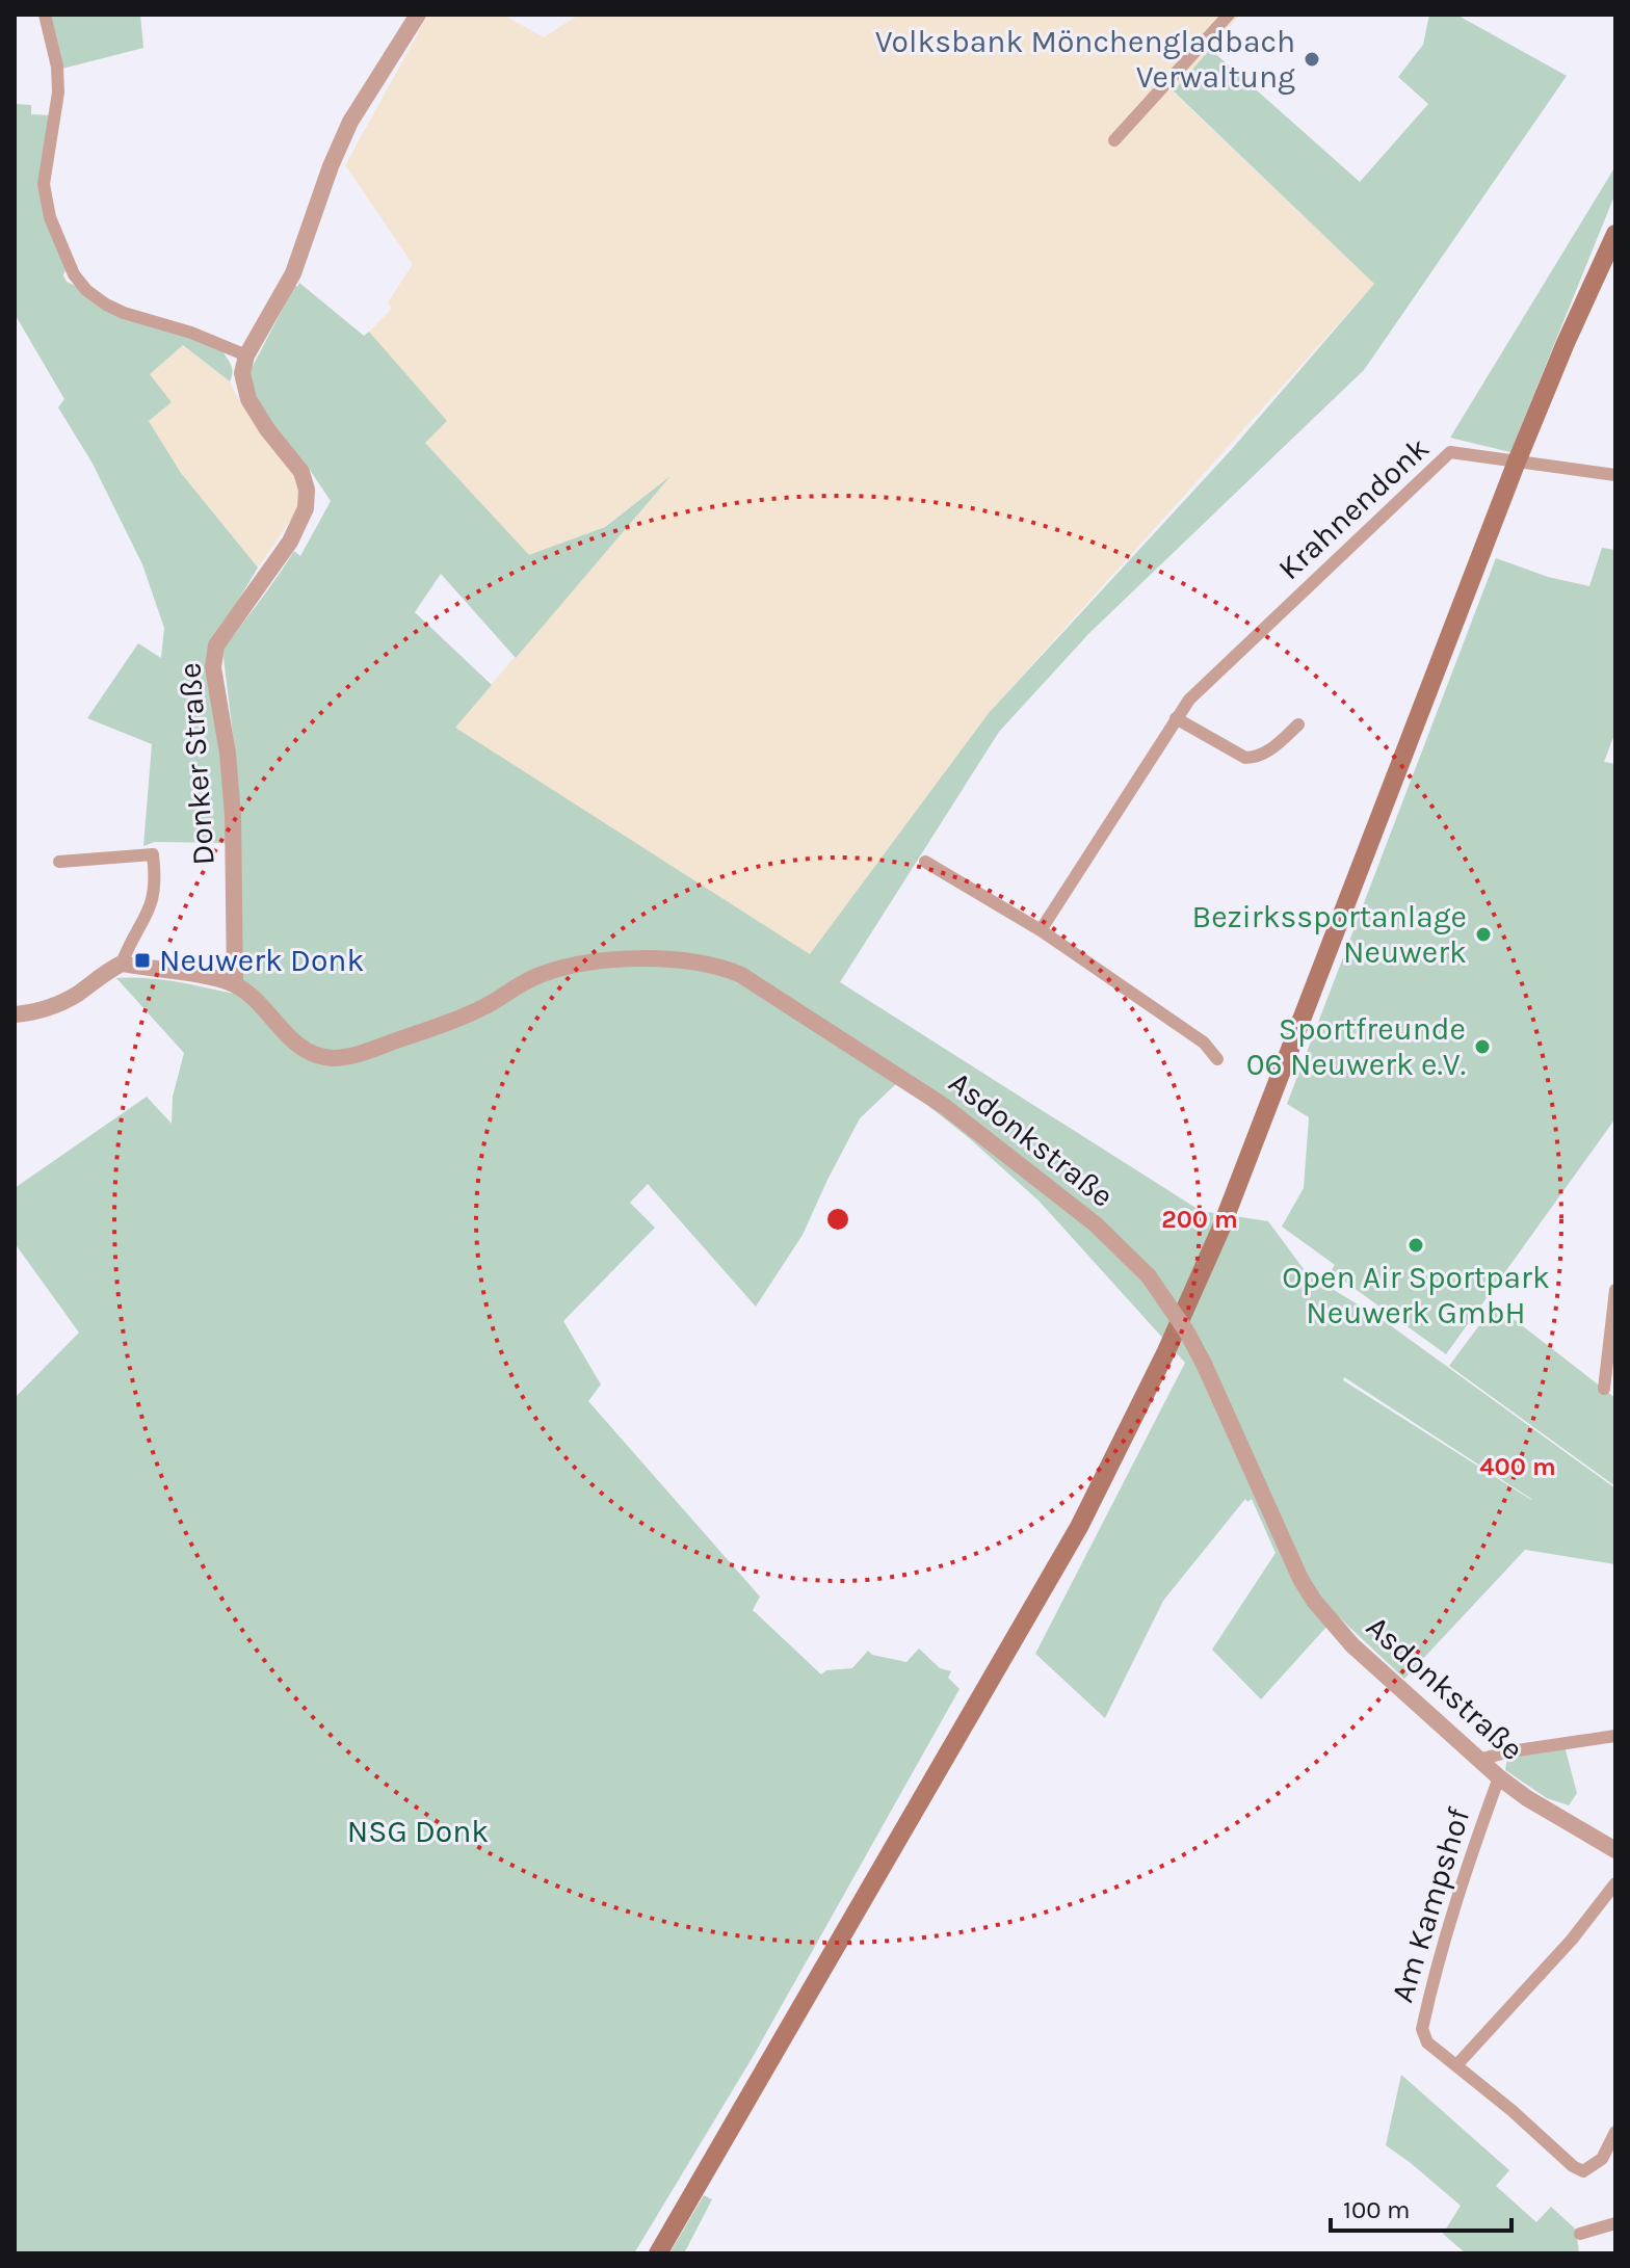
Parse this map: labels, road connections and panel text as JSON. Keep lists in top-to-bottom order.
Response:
{
  "streets": {
    "street": [
      "Krahnendonk",
      "Donker Straße",
      "Asdonkstraße",
      "Am Kampshof"
    ]
  },
  "crossings": [
    ["Donker Straße", "Asdonkstraße"],
    ["Asdonkstraße", "Am Kampshof"]
  ],
  "parks": ["NSG Donk"],
  "places": {
    "other": [
      "Volksbank Mönchengladbach Verwaltung",
      "Bezirkssportanlage Neuwerk",
      "Sportfreunde 06 Neuwerk e.V.",
      "Open Air Sportpark Neuwerk GmbH"
    ],
    "transit": ["Neuwerk Donk"]
  },
  "scale_bar": "100 m",
  "rings": ["200 m", "400 m"]
}
